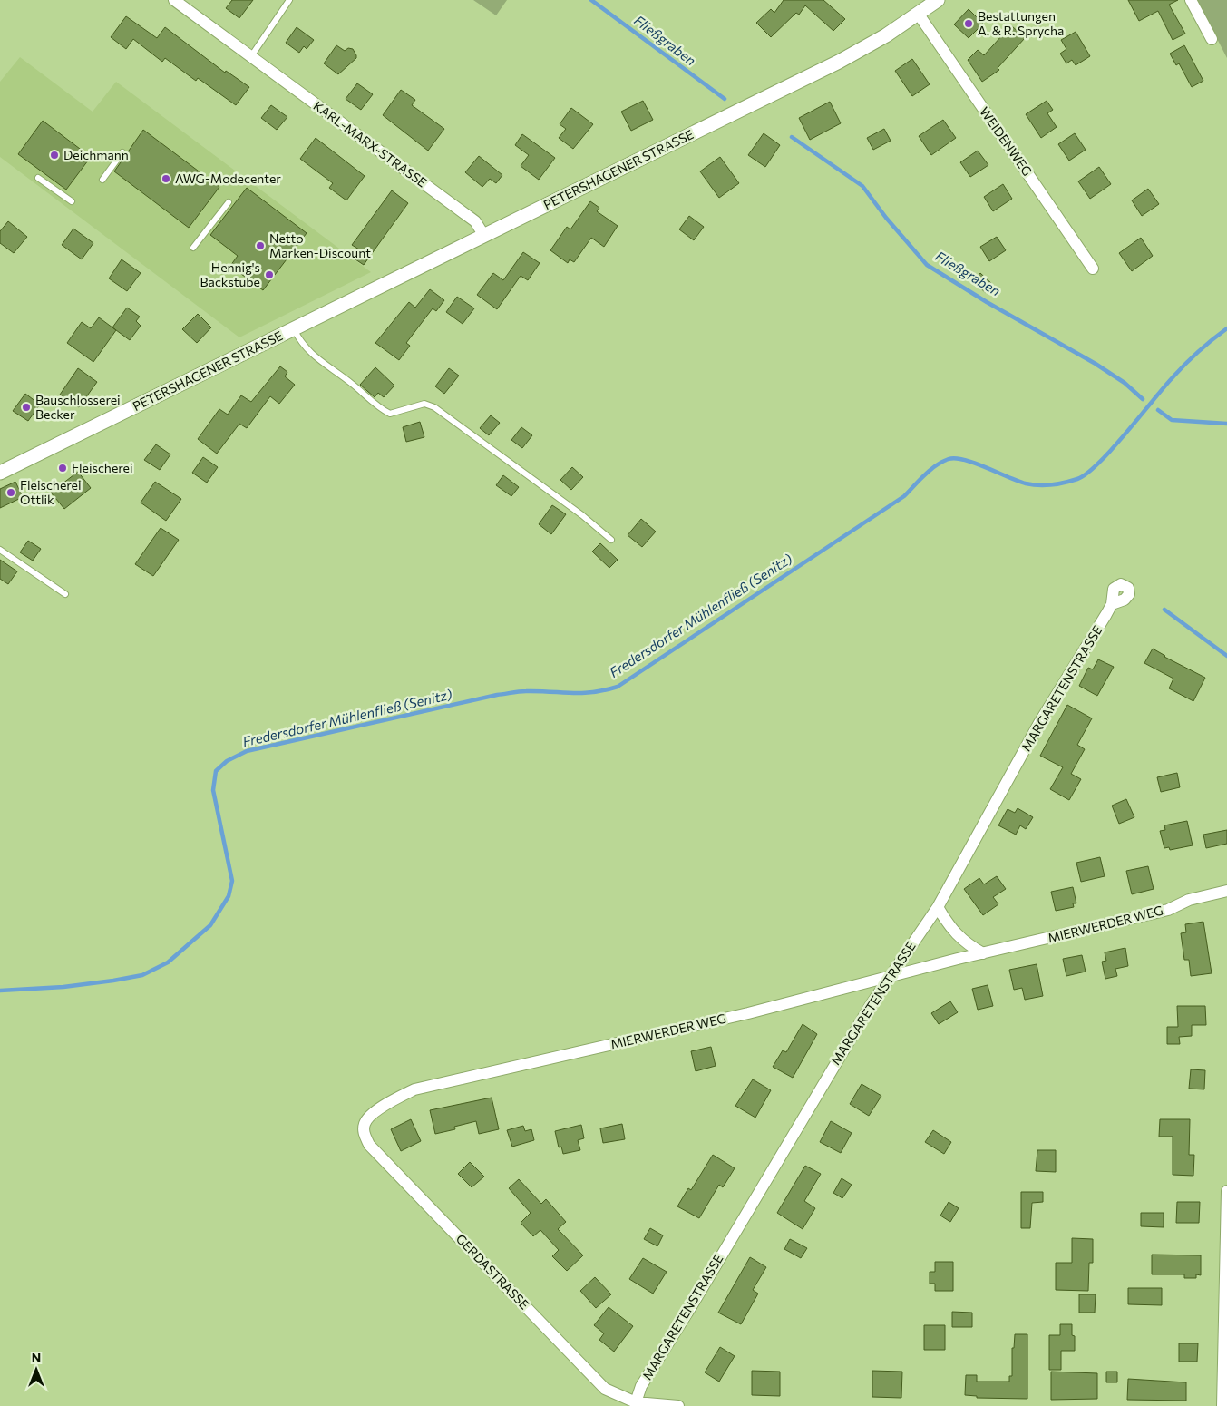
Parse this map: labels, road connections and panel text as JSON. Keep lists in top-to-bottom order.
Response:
{
  "streets": {
    "street": [
      "WEIDENWEG",
      "KARL-MARX-STRASSE",
      "PETERSHAGENER STRASSE",
      "MARGARETENSTRASSE",
      "MIERWERDER WEG",
      "GERDASTRASSE"
    ]
  },
  "crossings": [
    ["WEIDENWEG", "PETERSHAGENER STRASSE"],
    ["KARL-MARX-STRASSE", "PETERSHAGENER STRASSE"],
    ["MARGARETENSTRASSE", "MIERWERDER WEG"],
    ["MARGARETENSTRASSE", "GERDASTRASSE"],
    ["MIERWERDER WEG", "GERDASTRASSE"]
  ],
  "water": ["Fließgraben", "Fredersdorfer Mühlenfließ (Senitz)"],
  "places": [
    "Bestattungen A. & R. Sprycha",
    "Deichmann",
    "AWG-Modecenter",
    "Netto Marken-Discount",
    "Hennig's Backstube",
    "Bauschlosserei Becker",
    "Fleischerei",
    "Fleischerei Ottlik"
  ],
  "north": "top"
}
